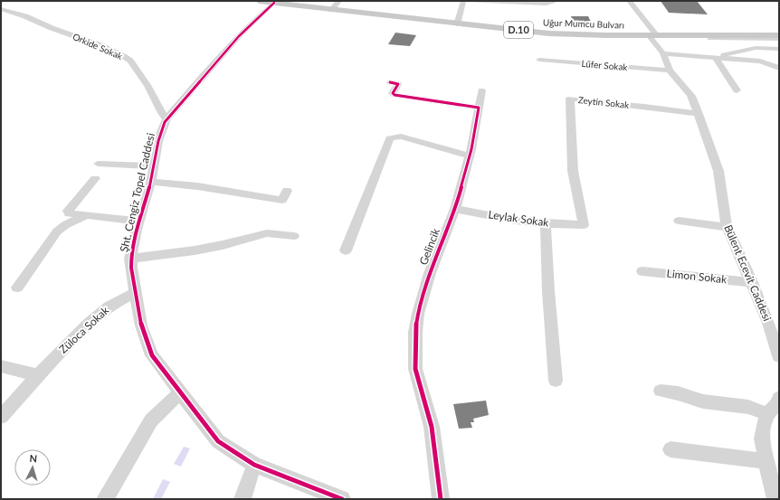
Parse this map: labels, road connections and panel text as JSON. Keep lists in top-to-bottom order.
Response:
{
  "streets": {
    "main road": ["Uğur Mumcu Bulvarı", "D.10"],
    "street": [
      "Orkide Sokak",
      "Lűfer Sokak",
      "Zeytin Sokak",
      "Şht. Cengiz Topel Caddesi",
      "Leylak Sokak",
      "Gelincik",
      "Bülent Ecevit Caddesi",
      "Limon Sokak",
      "Züloca Sokak"
    ]
  },
  "crossings": [
    ["Uğur Mumcu Bulvarı", "Şht. Cengiz Topel Caddesi"],
    ["Uğur Mumcu Bulvarı", "Bülent Ecevit Caddesi"],
    ["Orkide Sokak", "Şht. Cengiz Topel Caddesi"],
    ["Lűfer Sokak", "Bülent Ecevit Caddesi"],
    ["Zeytin Sokak", "Leylak Sokak"],
    ["Zeytin Sokak", "Bülent Ecevit Caddesi"],
    ["Şht. Cengiz Topel Caddesi", "Züloca Sokak"],
    ["Leylak Sokak", "Gelincik"],
    ["Bülent Ecevit Caddesi", "Limon Sokak"]
  ],
  "north": "top"
}
